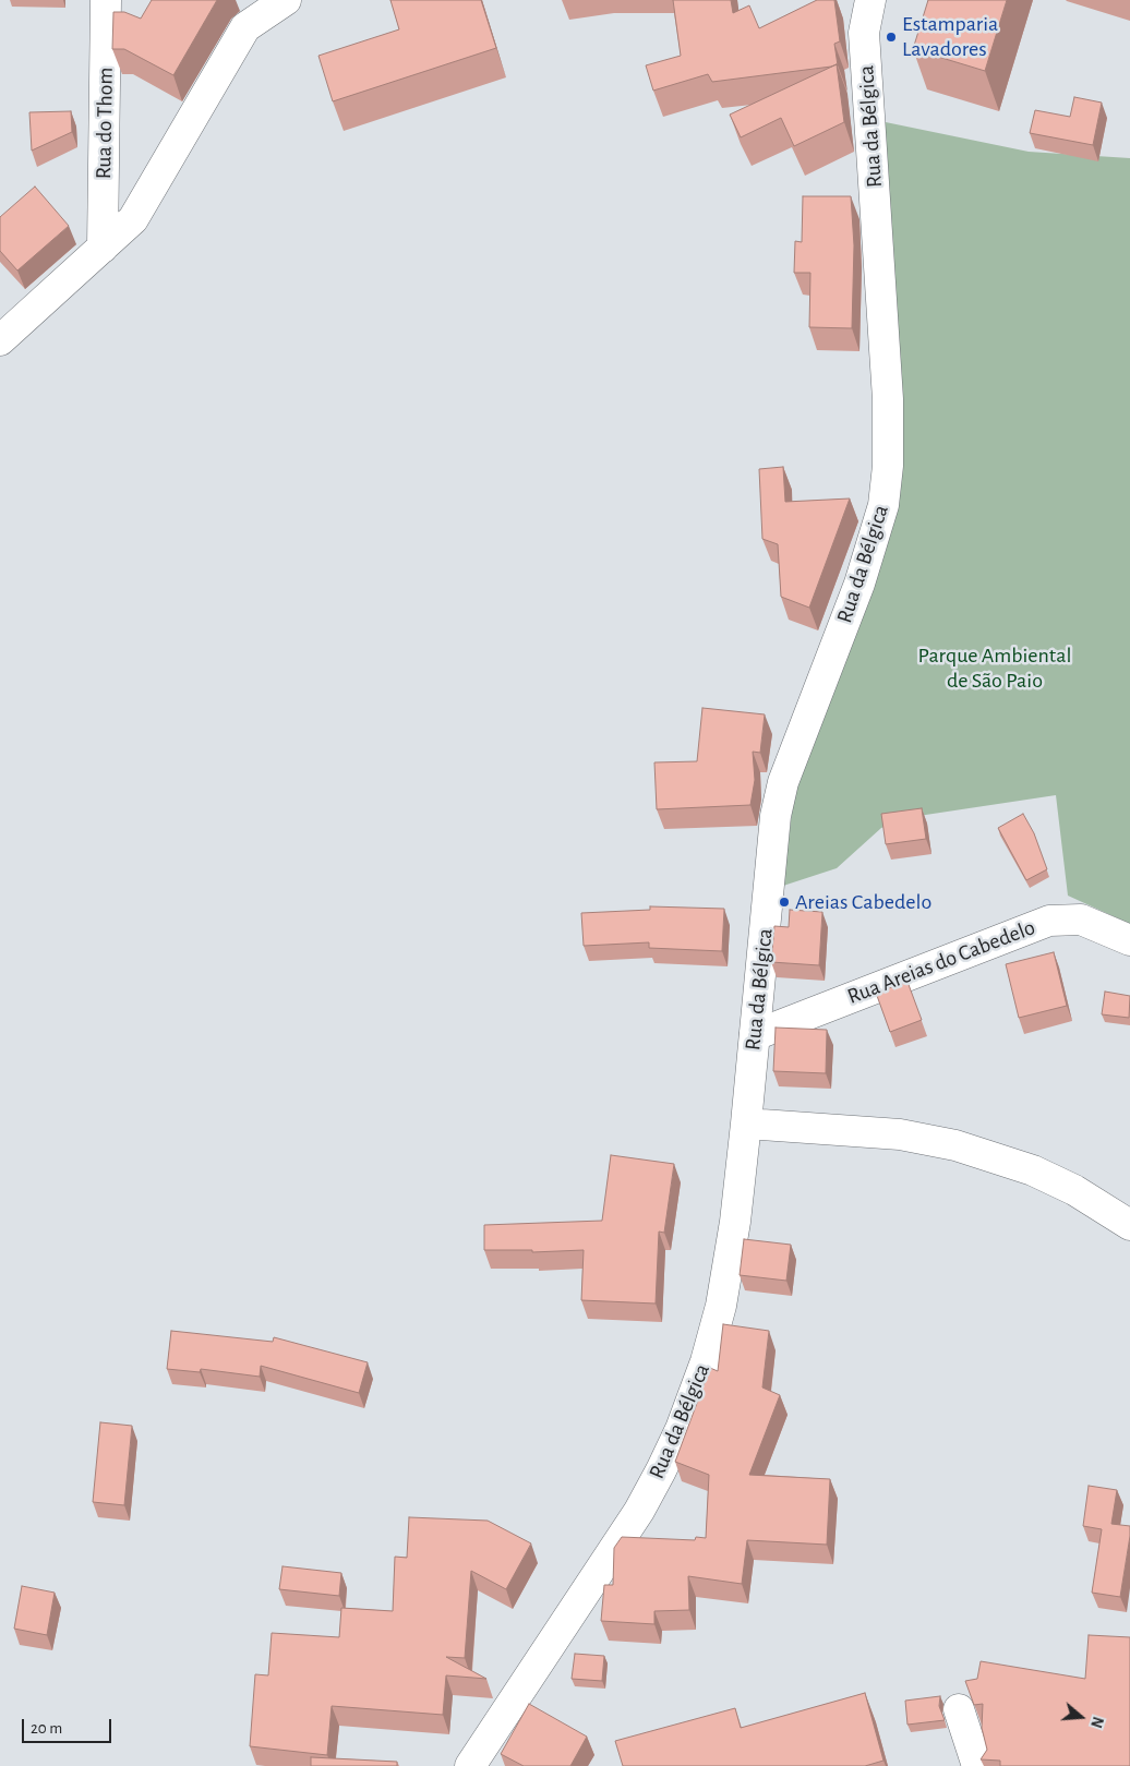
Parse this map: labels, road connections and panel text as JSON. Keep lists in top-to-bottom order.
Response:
{
  "streets": {
    "main road": ["Rua do Thom", "Rua da Bélgica", "Rua Areias do Cabedelo"]
  },
  "crossings": [
    ["Rua da Bélgica", "Rua Areias do Cabedelo"]
  ],
  "parks": ["Parque Ambiental de São Paio"],
  "places": ["Estamparia Lavadores", "Areias Cabedelo"],
  "scale_bar": "20 m",
  "north": "right"
}
